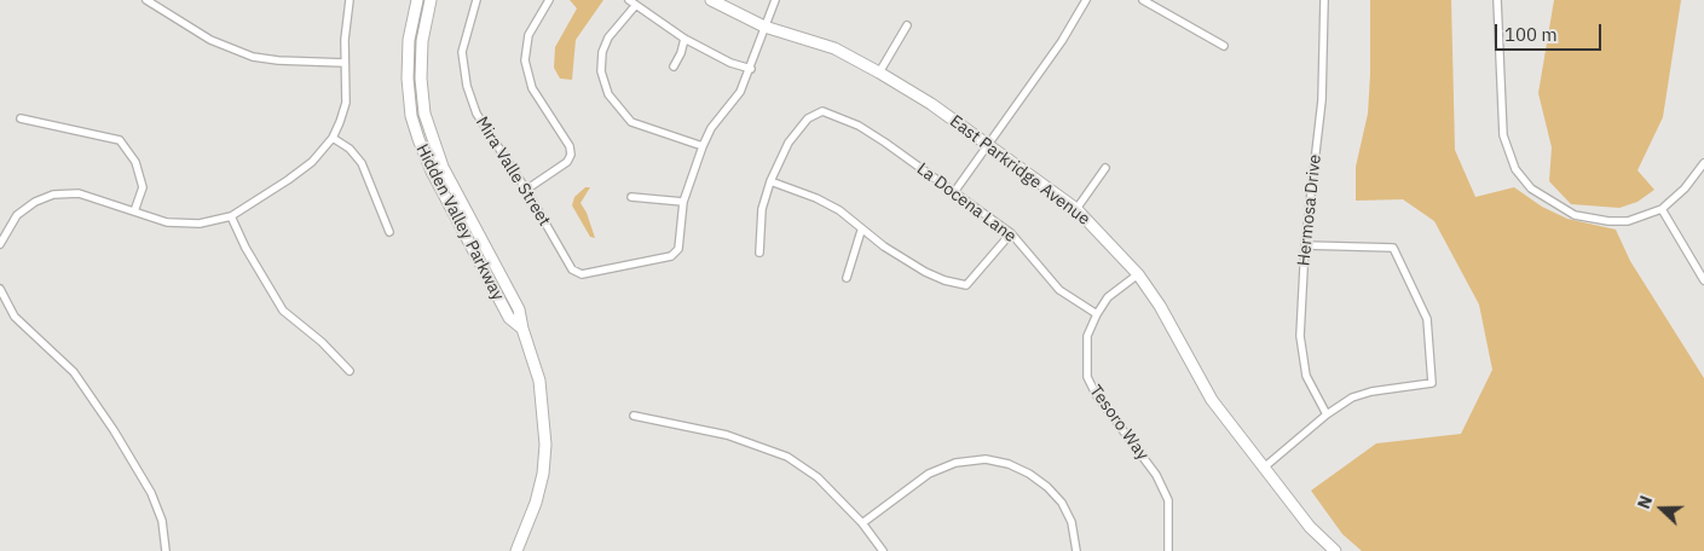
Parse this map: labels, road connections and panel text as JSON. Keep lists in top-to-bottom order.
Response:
{
  "streets": {
    "main road": ["East Parkridge Avenue", "Hidden Valley Parkway"],
    "street": [
      "Mira Valle Street",
      "La Docena Lane",
      "Hermosa Drive",
      "Tesoro Way"
    ]
  },
  "crossings": [
    ["East Parkridge Avenue", "Tesoro Way"],
    ["La Docena Lane", "Tesoro Way"]
  ],
  "scale_bar": "100 m",
  "north": "left"
}
